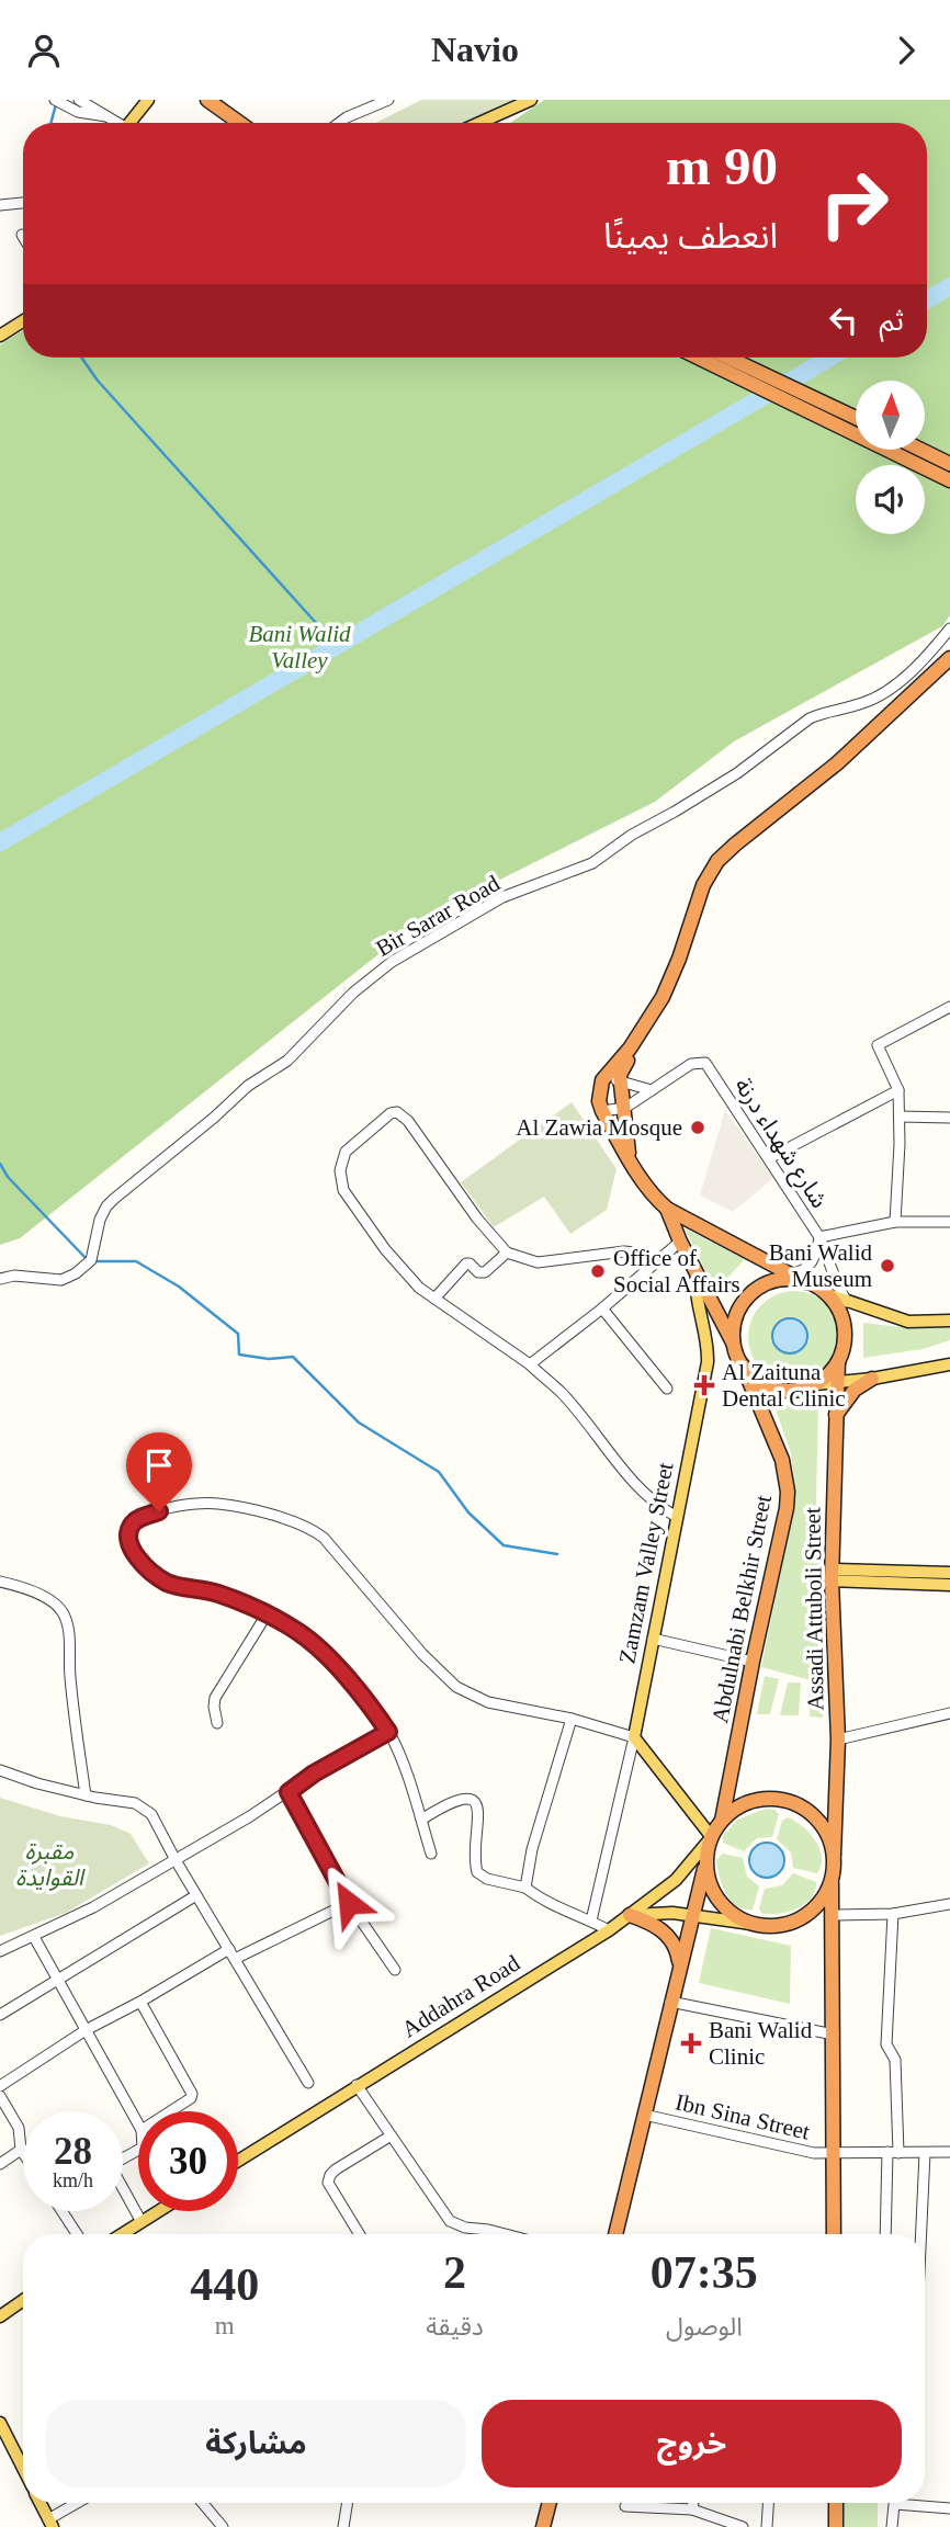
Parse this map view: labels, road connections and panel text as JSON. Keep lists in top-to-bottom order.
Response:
{
  "streets": {
    "highway": ["Abdulnabi Belkhir Street", "Assadi Attuboli Street"],
    "main road": ["Zamzam Valley Street", "Addahra Road"],
    "street": ["Bir Sarar Road", "شارع شهداء درنة", "Ibn Sina Street"]
  },
  "crossings": [
    ["Abdulnabi Belkhir Street", "Assadi Attuboli Street"],
    ["Abdulnabi Belkhir Street", "Addahra Road"],
    ["Assadi Attuboli Street", "Addahra Road"]
  ],
  "parks": ["Bani Walid Valley", "مقبرة القوايدة"],
  "places": {
    "other": ["Al Zawia Mosque", "Bani Walid Museum", "Office of Social Affairs"],
    "health": ["Al Zaituna Dental Clinic", "Bani Walid Clinic"]
  },
  "north": "top",
  "page": {
    "header": "Navio",
    "turn": ["90 m", "انعطف يمينًا"],
    "then": "ثم",
    "speed": "28 km/h",
    "limit": "30",
    "eta": [
      "07:35",
      "الوصول",
      "2",
      "دقيقة",
      "440",
      "m"
    ],
    "buttons": ["خروج", "مشاركة"]
  }
}
